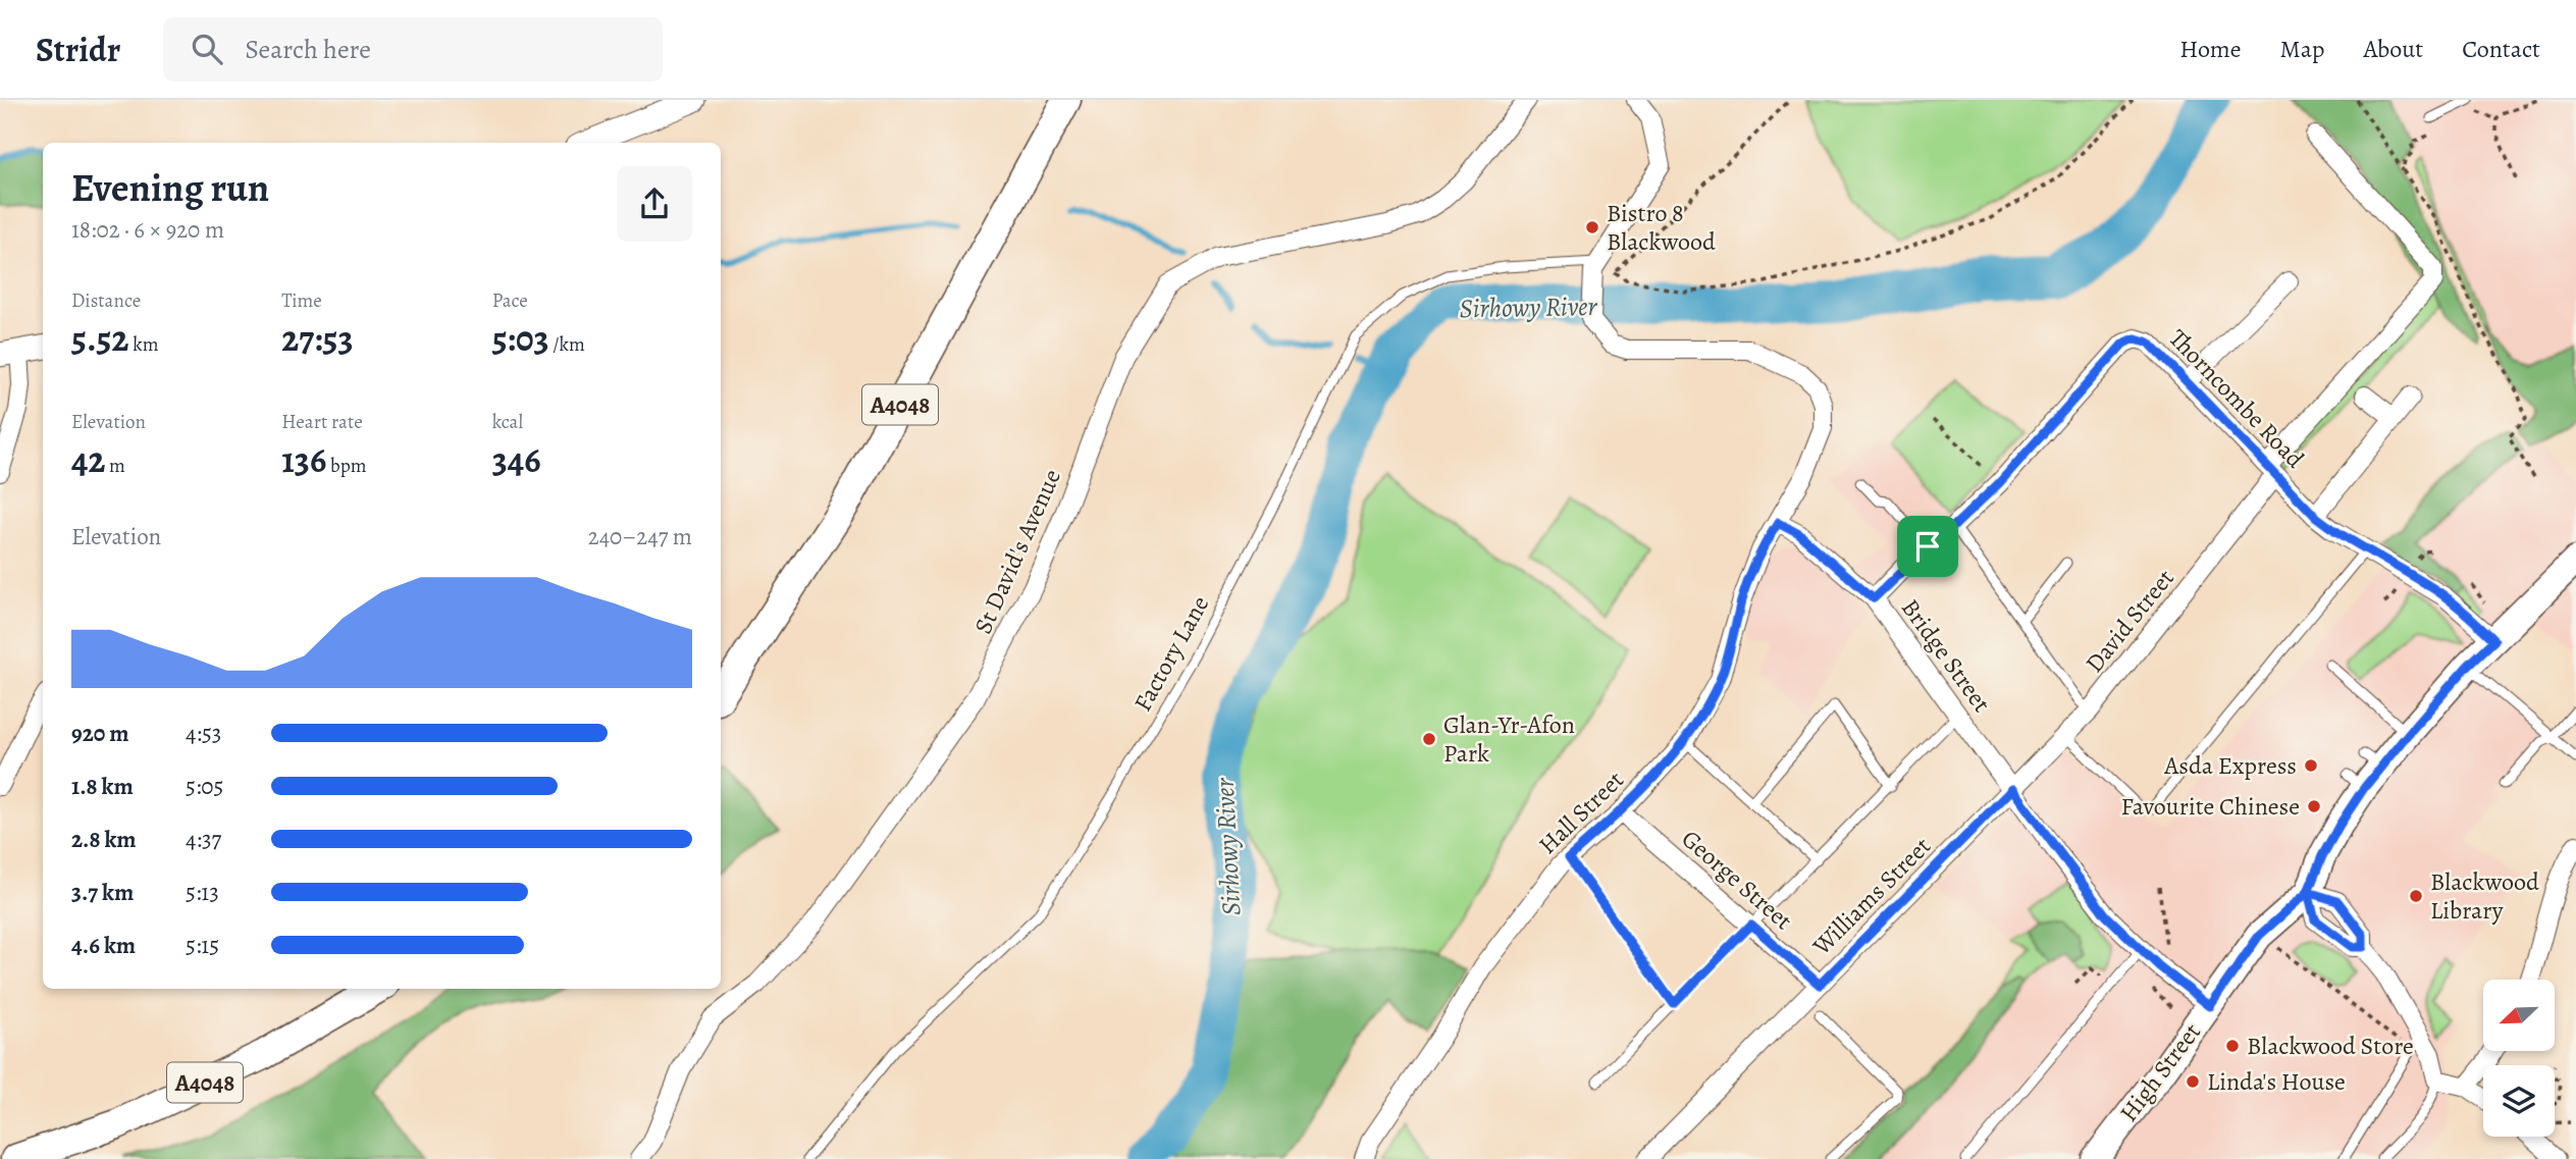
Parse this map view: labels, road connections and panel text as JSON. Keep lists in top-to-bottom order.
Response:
{
  "streets": {
    "main road": ["A4048", "High Street"],
    "street": [
      "Thorncombe Road",
      "St David's Avenue",
      "David Street",
      "Bridge Street",
      "Hall Street",
      "George Street",
      "Williams Street"
    ],
    "lane": ["Factory Lane"]
  },
  "crossings": [
    ["Thorncombe Road", "David Street"],
    ["Thorncombe Road", "Bridge Street"],
    ["Thorncombe Road", "High Street"],
    ["David Street", "Bridge Street"],
    ["David Street", "Williams Street"],
    ["Bridge Street", "Hall Street"],
    ["Bridge Street", "Williams Street"],
    ["Bridge Street", "High Street"],
    ["Hall Street", "George Street"],
    ["George Street", "Williams Street"]
  ],
  "water": ["Sirhowy River"],
  "places": [
    "Bistro 8 Blackwood",
    "Glan-Yr-Afon Park",
    "Asda Express",
    "Favourite Chinese",
    "Blackwood Library",
    "Blackwood Store",
    "Linda's House"
  ],
  "north": "bottom left",
  "page": {
    "header": "Stridr",
    "search": "Search here",
    "nav": [
      "Home",
      "Map",
      "About",
      "Contact"
    ],
    "heading": ["Evening run", "18:02 · 6 × 920 m"],
    "stats": [
      ["Distance", "5.52 km"],
      ["Time", "27:53"],
      ["Pace", "5:03 /km"],
      ["Elevation", "42 m"],
      ["Heart rate", "136 bpm"],
      ["kcal", "346"]
    ],
    "chart": ["Elevation", "240–247 m"],
    "list": [
      {
        "name": "920 m",
        "note": "4:53"
      },
      {
        "name": "1.8 km",
        "note": "5:05"
      },
      {
        "name": "2.8 km",
        "note": "4:37"
      },
      {
        "name": "3.7 km",
        "note": "5:13"
      },
      {
        "name": "4.6 km",
        "note": "5:15"
      }
    ]
  }
}
